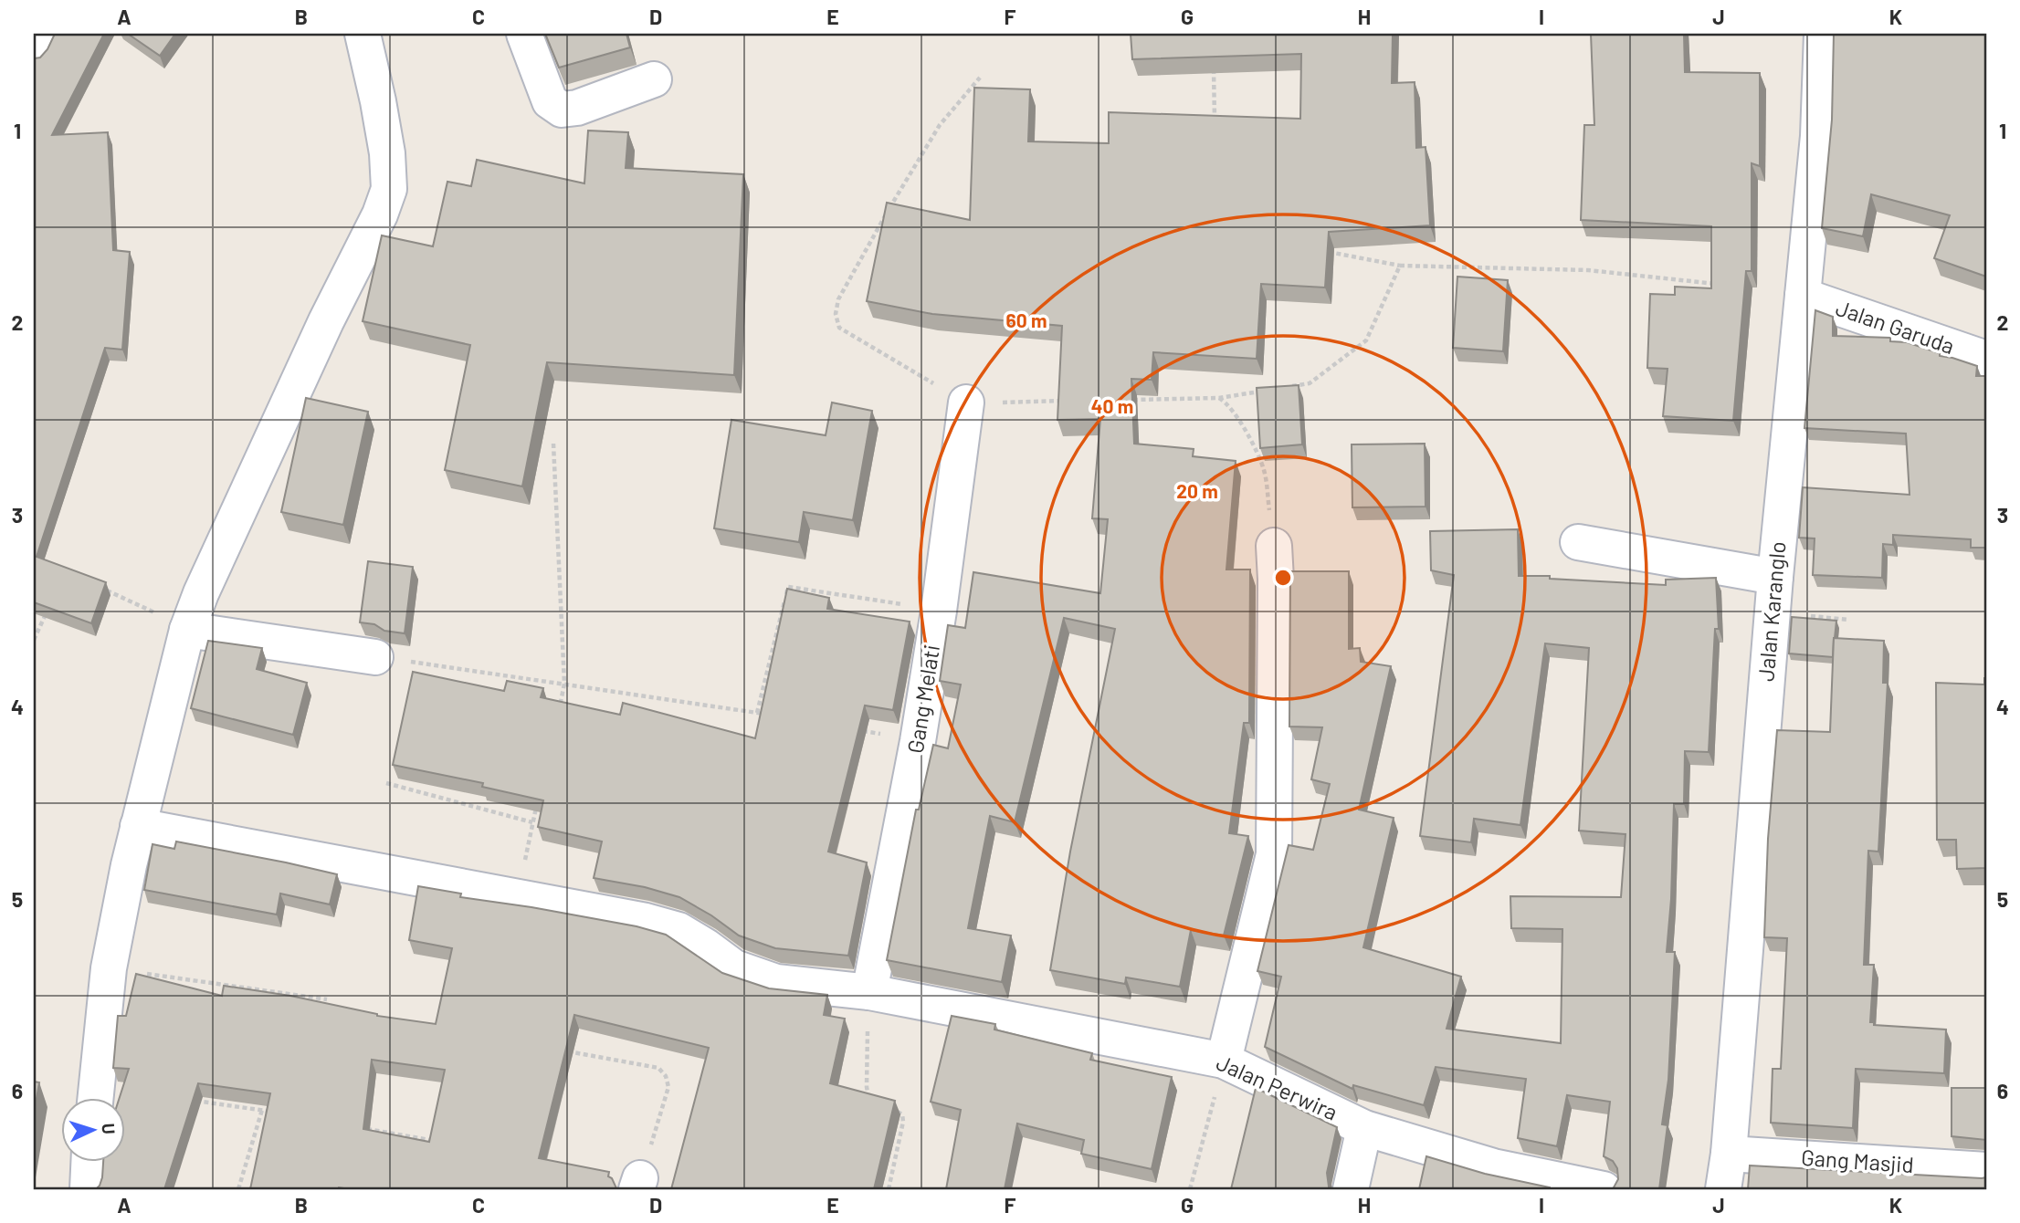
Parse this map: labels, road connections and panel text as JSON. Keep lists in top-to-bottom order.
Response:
{
  "streets": {
    "street": [
      "Jalan Garuda",
      "Jalan Karanglo",
      "Gang Melati",
      "Jalan Perwira",
      "Gang Masjid"
    ]
  },
  "crossings": [
    ["Jalan Garuda", "Jalan Karanglo"],
    ["Jalan Karanglo", "Gang Masjid"],
    ["Gang Melati", "Jalan Perwira"]
  ],
  "north": "right",
  "grid": {
    "columns": [
      "A",
      "B",
      "C",
      "D",
      "E",
      "F",
      "G",
      "H",
      "I",
      "J",
      "K"
    ],
    "rows": [
      "1",
      "2",
      "3",
      "4",
      "5",
      "6"
    ]
  },
  "rings": ["60 m", "40 m", "20 m"]
}
